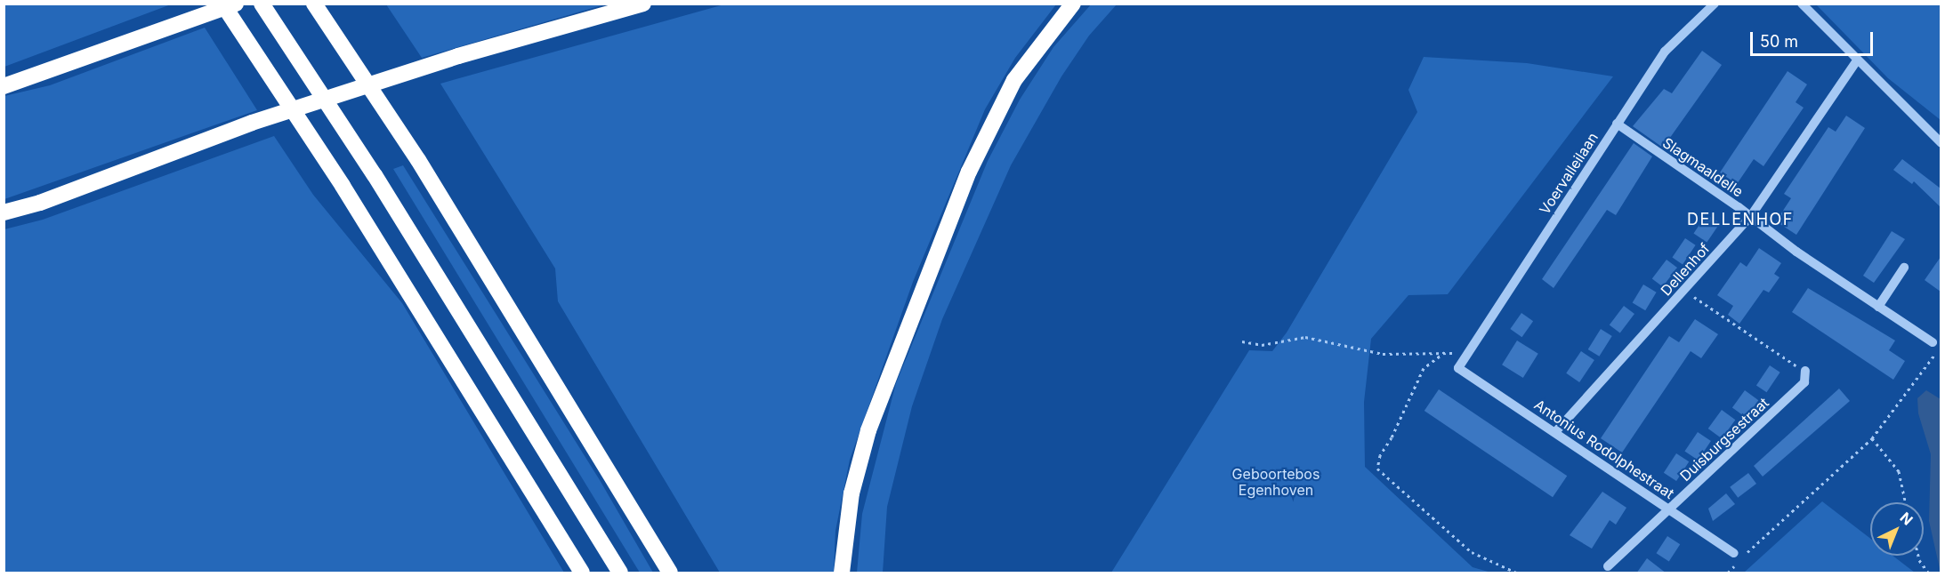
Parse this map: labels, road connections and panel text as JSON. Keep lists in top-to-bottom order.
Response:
{
  "streets": {
    "street": [
      "Slagmaaldelle",
      "Voervalleilaan",
      "Dellenhof",
      "Duisburgsestraat",
      "Antonius Rodolphestraat"
    ]
  },
  "crossings": [
    ["Slagmaaldelle", "Voervalleilaan"],
    ["Slagmaaldelle", "Dellenhof"],
    ["Voervalleilaan", "Antonius Rodolphestraat"],
    ["Dellenhof", "Antonius Rodolphestraat"],
    ["Duisburgsestraat", "Antonius Rodolphestraat"]
  ],
  "districts": ["DELLENHOF"],
  "parks": ["Geboortebos Egenhoven"],
  "scale_bar": "50 m",
  "north": "top right"
}
